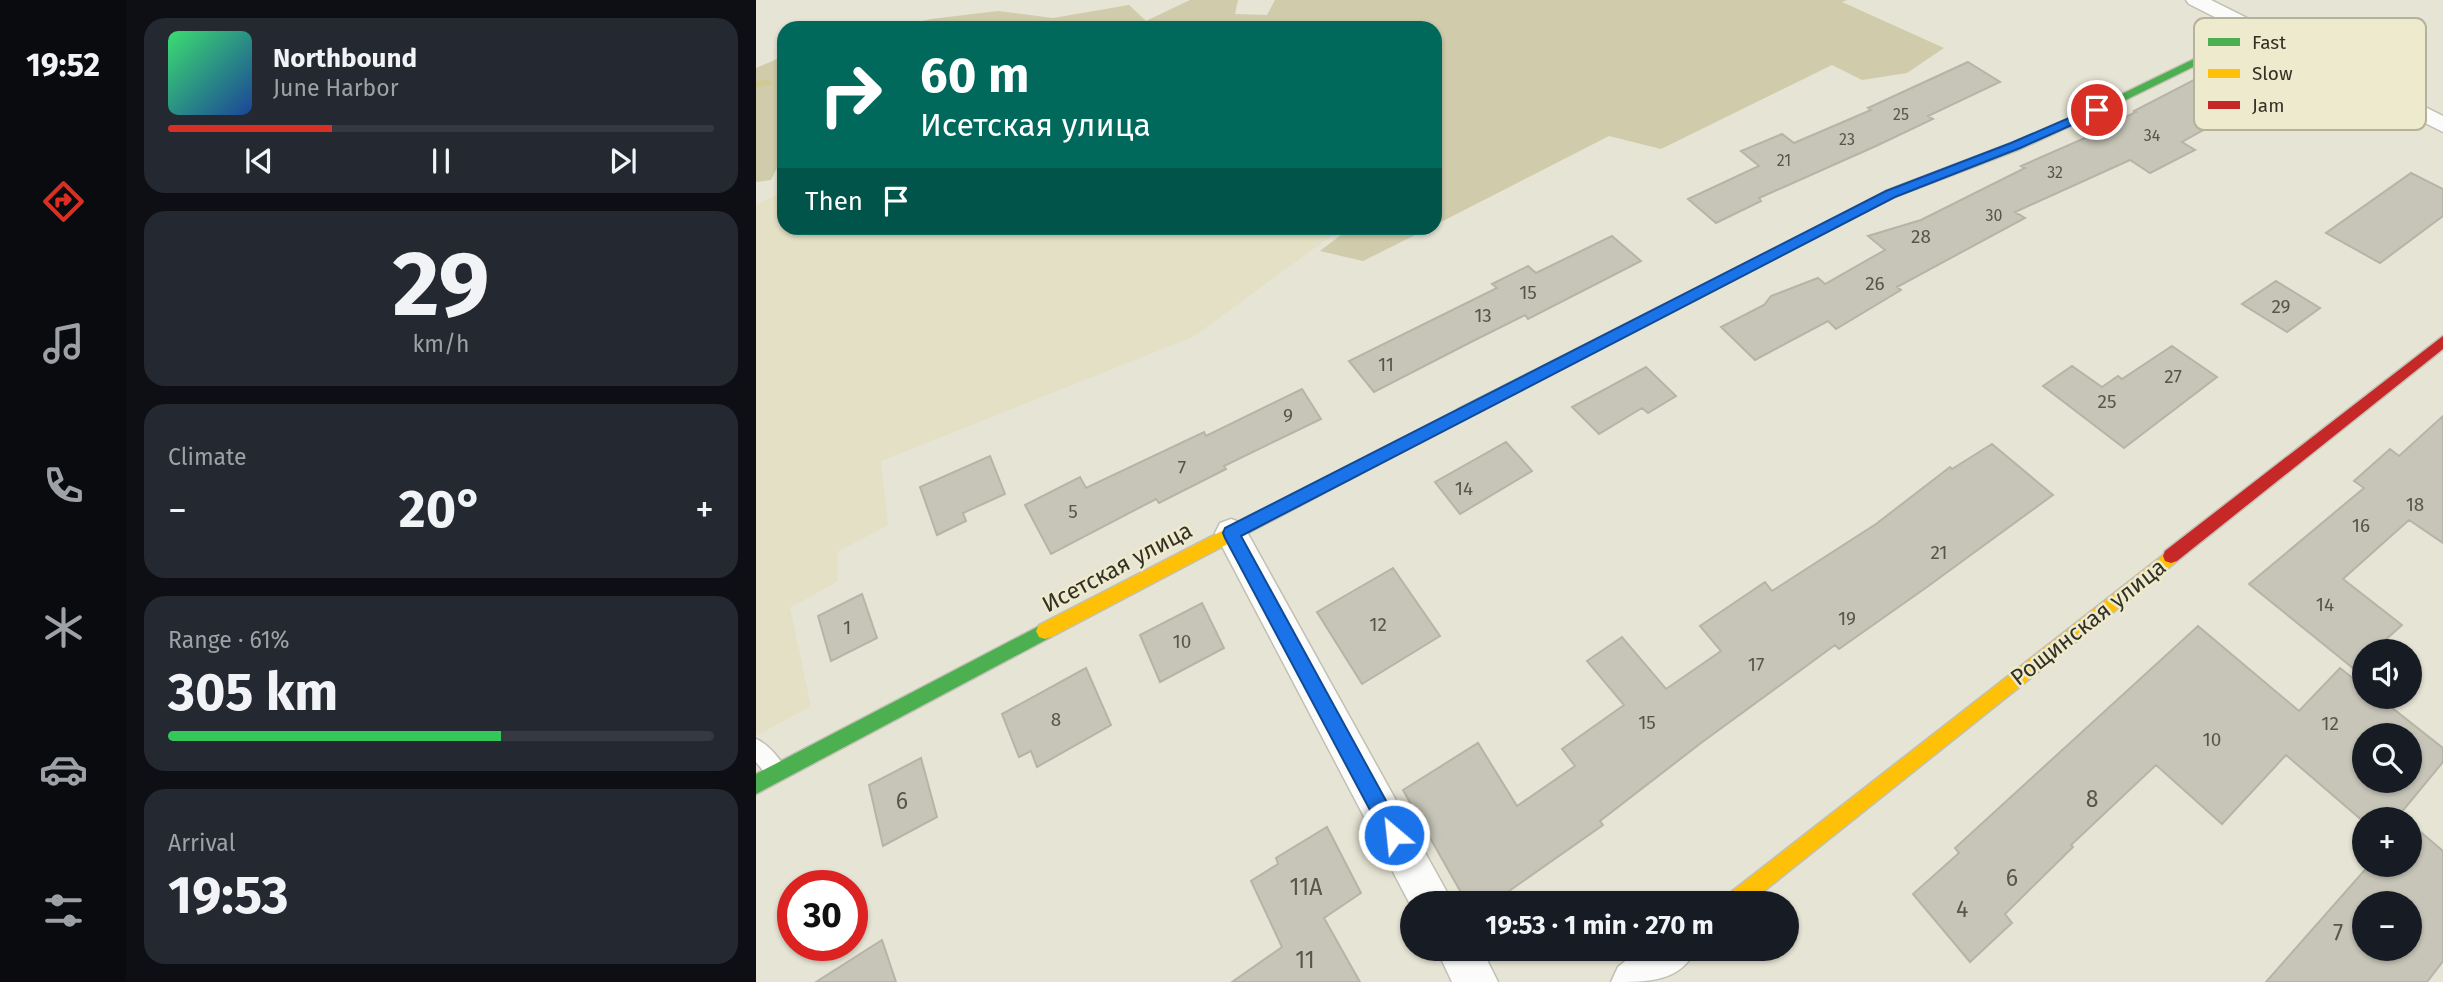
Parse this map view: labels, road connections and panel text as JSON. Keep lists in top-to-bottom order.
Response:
{
  "streets": {
    "street": ["Исетская улица", "Рощинская улица"]
  },
  "house_numbers": [
    "25",
    "34",
    "23",
    "21",
    "32",
    "30",
    "28",
    "26",
    "15",
    "29",
    "13",
    "11",
    "27",
    "25",
    "9",
    "7",
    "14",
    "18",
    "5",
    "16",
    "21",
    "14",
    "19",
    "12",
    "1",
    "10",
    "17",
    "8",
    "15",
    "12",
    "10",
    "8",
    "6",
    "6",
    "11А",
    "4",
    "7",
    "11"
  ],
  "legend": ["Fast", "Slow", "Jam"],
  "page": {
    "tabs": "19:52",
    "turn": ["60 m", "Исетская улица"],
    "song": ["Northbound", "June Harbor"],
    "then": "Then",
    "tile": [
      ["29", "km/h"],
      "Climate",
      ["Range · 61%", "305 km"],
      ["Arrival", "19:53"]
    ],
    "heat": ["−", "20°", "+"],
    "map_buttons": ["+", "−"],
    "limit": "30",
    "trip": "19:53 · 1 min · 270 m"
  }
}
